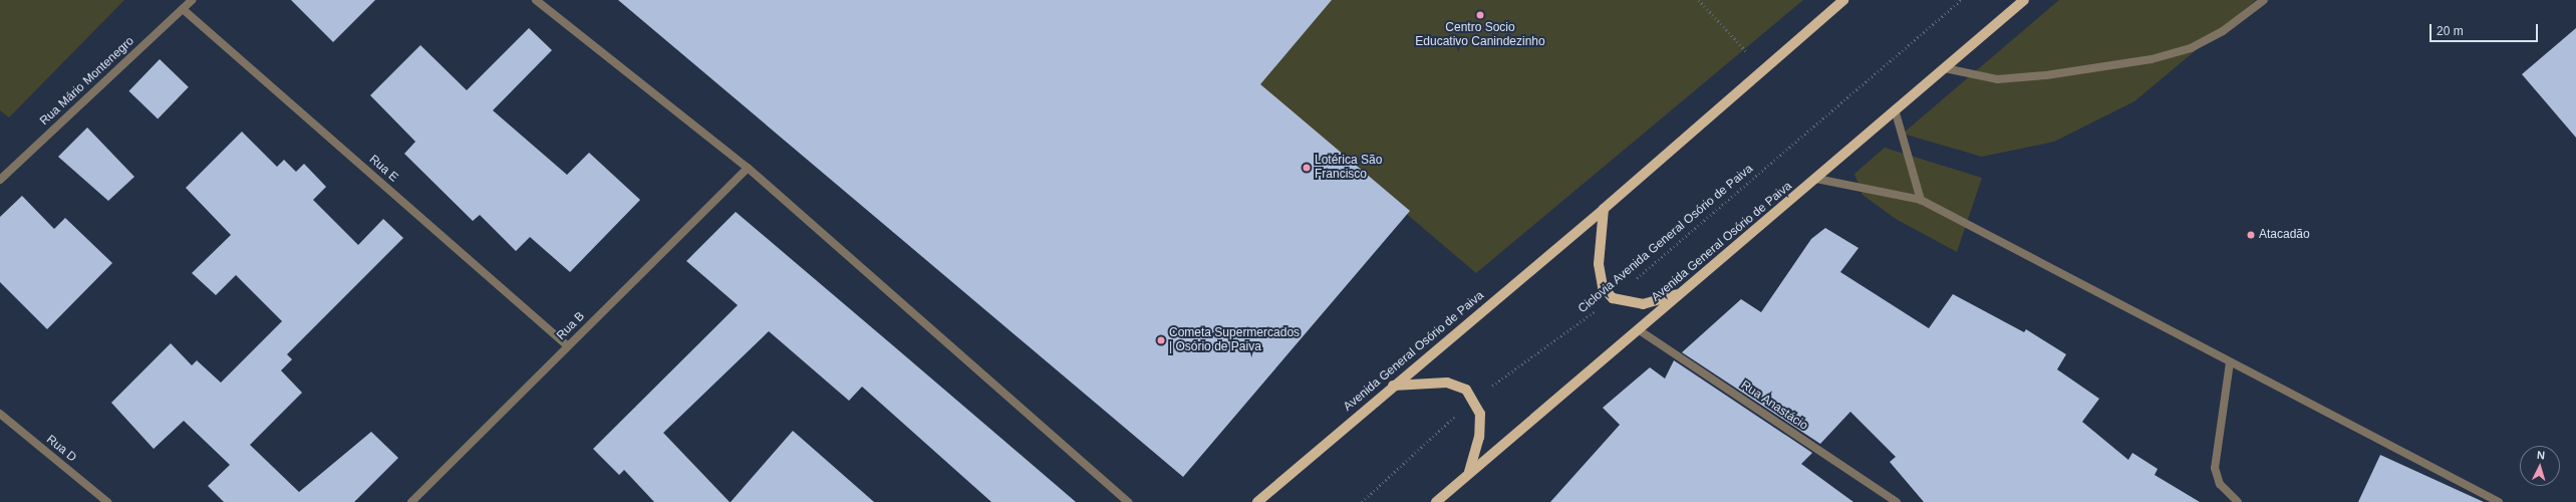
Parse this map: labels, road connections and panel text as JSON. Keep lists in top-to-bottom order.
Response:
{
  "streets": {
    "main road": ["Avenida General Osório de Paiva"],
    "street": [
      "Rua Mário Montenegro",
      "Rua E",
      "Rua B",
      "Rua Anastácio",
      "Rua D"
    ],
    "path": ["Ciclovia Avenida General Osório de Paiva"]
  },
  "crossings": [
    ["Rua Mário Montenegro", "Rua E"],
    ["Rua E", "Rua B"],
    ["Avenida General Osório de Paiva", "Rua Anastácio"]
  ],
  "places": [
    "Centro Socio Educativo Canindezinho",
    "Lotérica São Francisco",
    "Atacadão",
    "Cometa Supermercados | Osório de Paiva"
  ],
  "scale_bar": "20 m",
  "north": "top"
}
